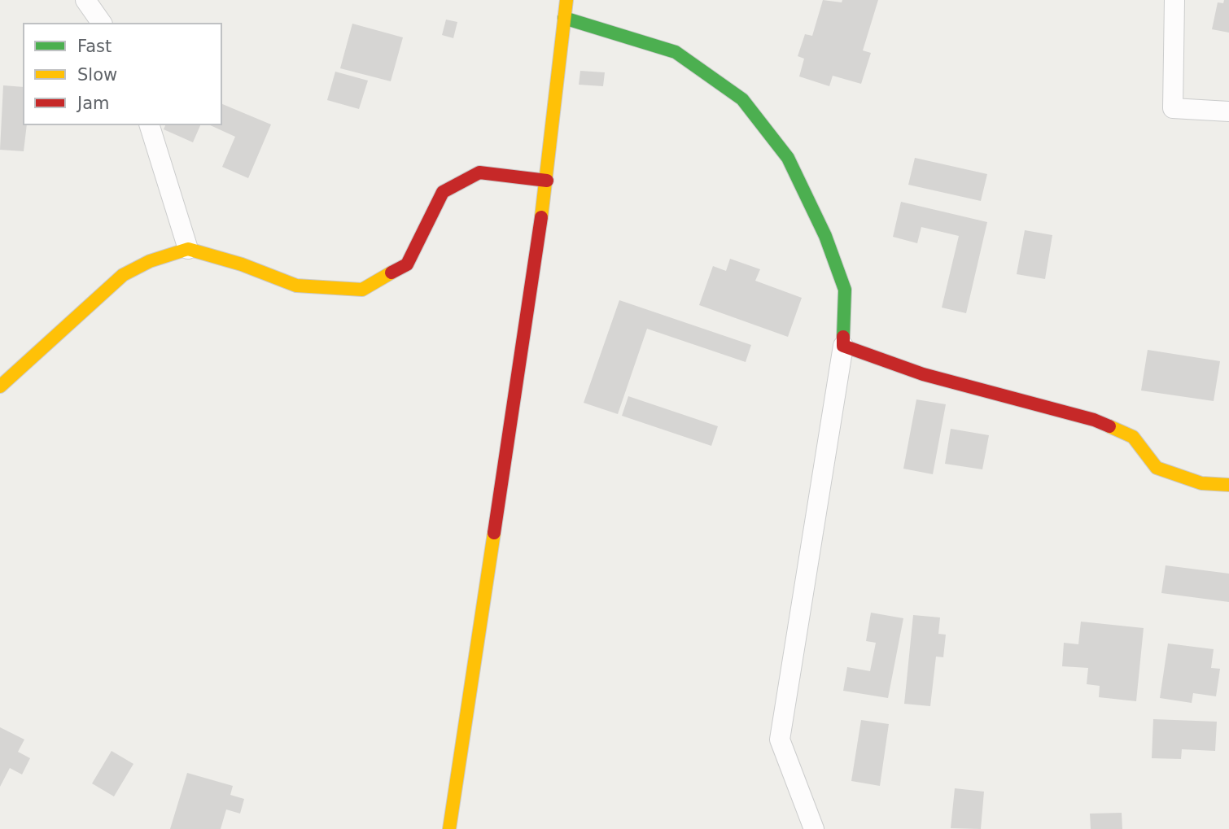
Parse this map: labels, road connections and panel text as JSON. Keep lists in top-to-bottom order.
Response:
{
  "legend": ["Fast", "Slow", "Jam"]
}
